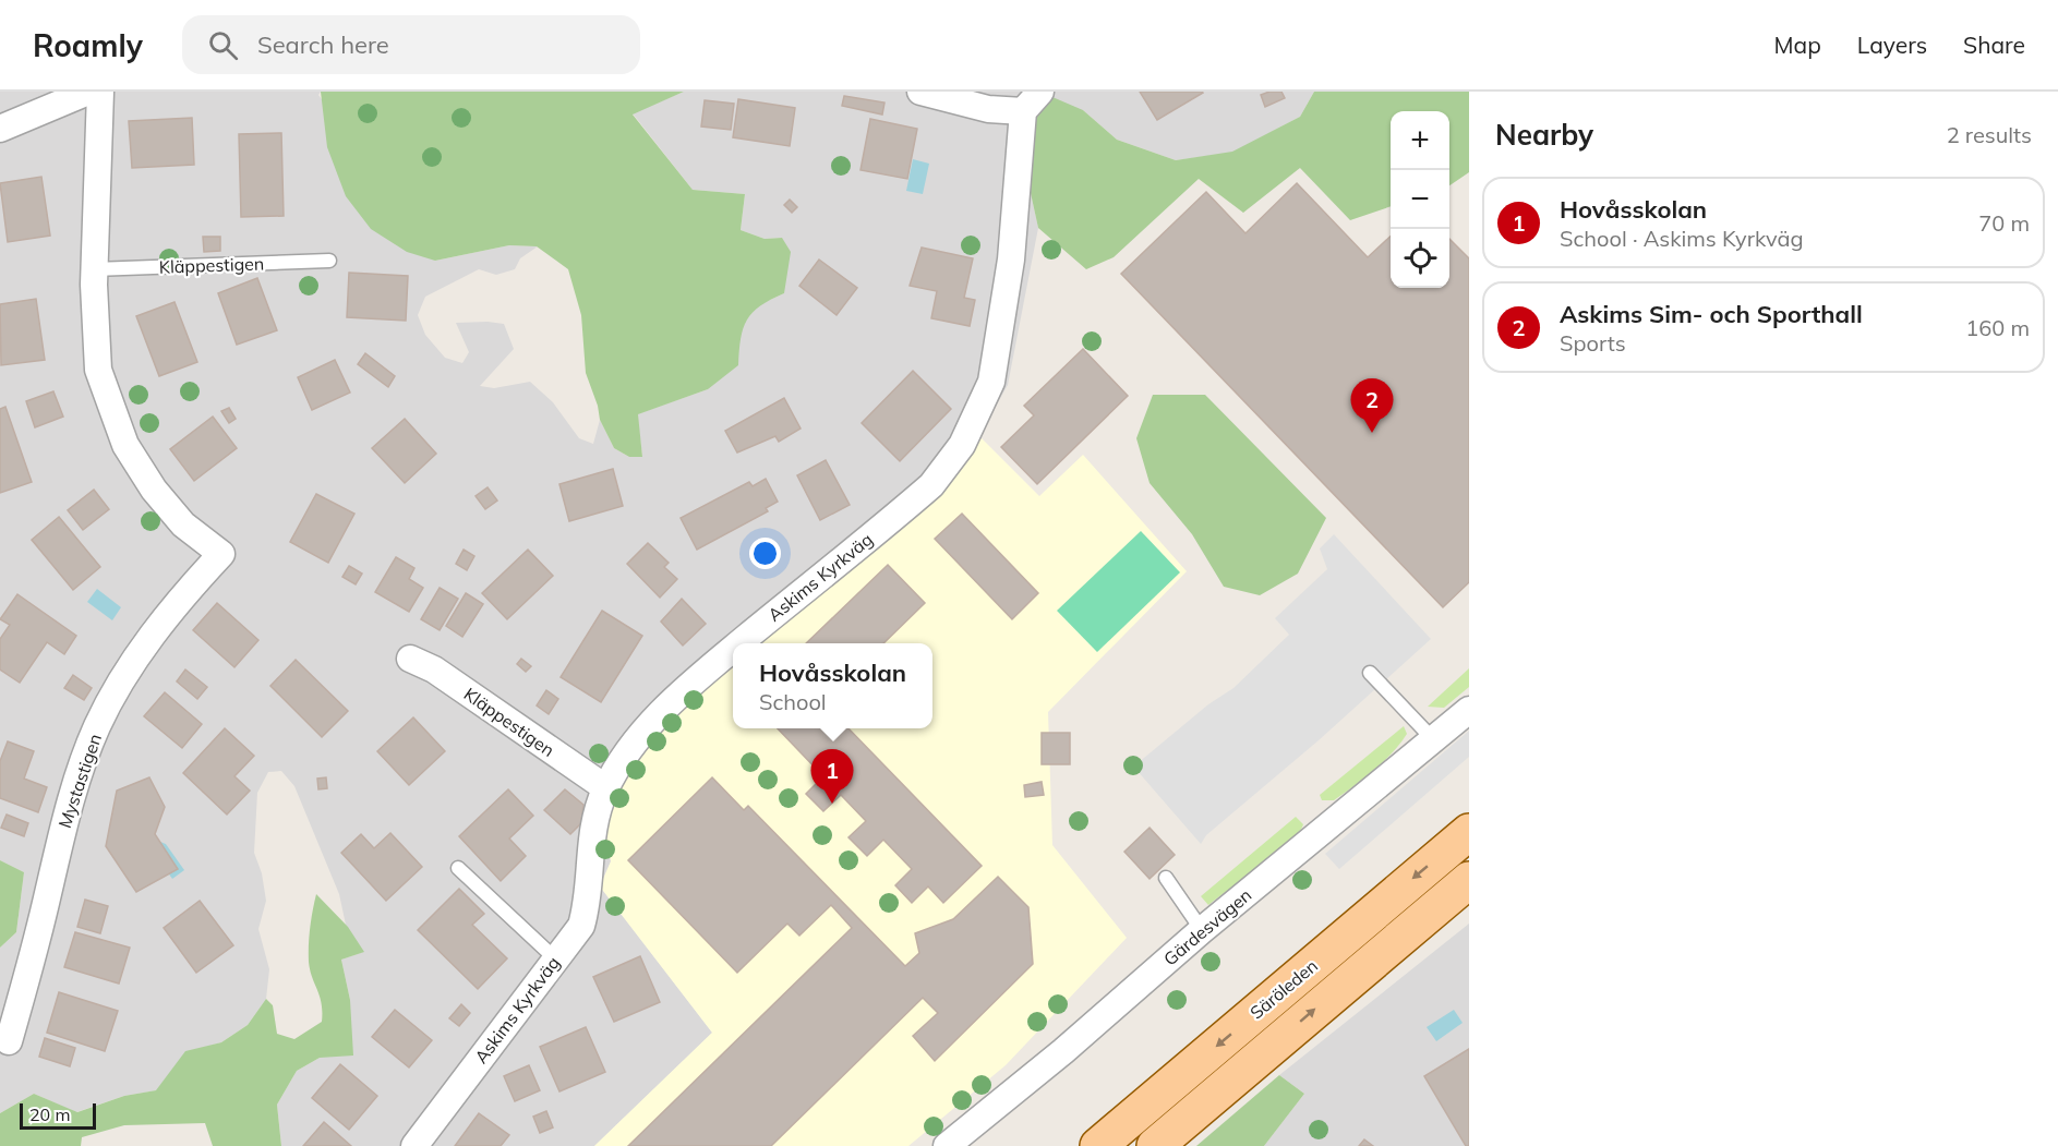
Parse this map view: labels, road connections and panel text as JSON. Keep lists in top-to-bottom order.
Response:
{
  "streets": {
    "main road": ["Säröleden"],
    "street": [
      "Kläppestigen",
      "Askims Kyrkväg",
      "Mystastigen",
      "Gärdesvägen"
    ]
  },
  "crossings": [
    ["Kläppestigen", "Askims Kyrkväg"],
    ["Kläppestigen", "Mystastigen"]
  ],
  "scale_bar": "20 m",
  "page": {
    "header": "Roamly",
    "search": "Search here",
    "nav": ["Map", "Layers", "Share"],
    "heading": ["Nearby", "2 results"],
    "map_buttons": ["+", "−"],
    "list": [
      {
        "mark": "1",
        "name": "Hovåsskolan",
        "note": "School · Askims Kyrkväg",
        "value": "70 m"
      },
      {
        "mark": "2",
        "name": "Askims Sim- och Sporthall",
        "note": "Sports",
        "value": "160 m"
      }
    ],
    "pins": ["2", "1"],
    "popup": ["Hovåsskolan", "School"],
    "scale": "20 m"
  }
}
